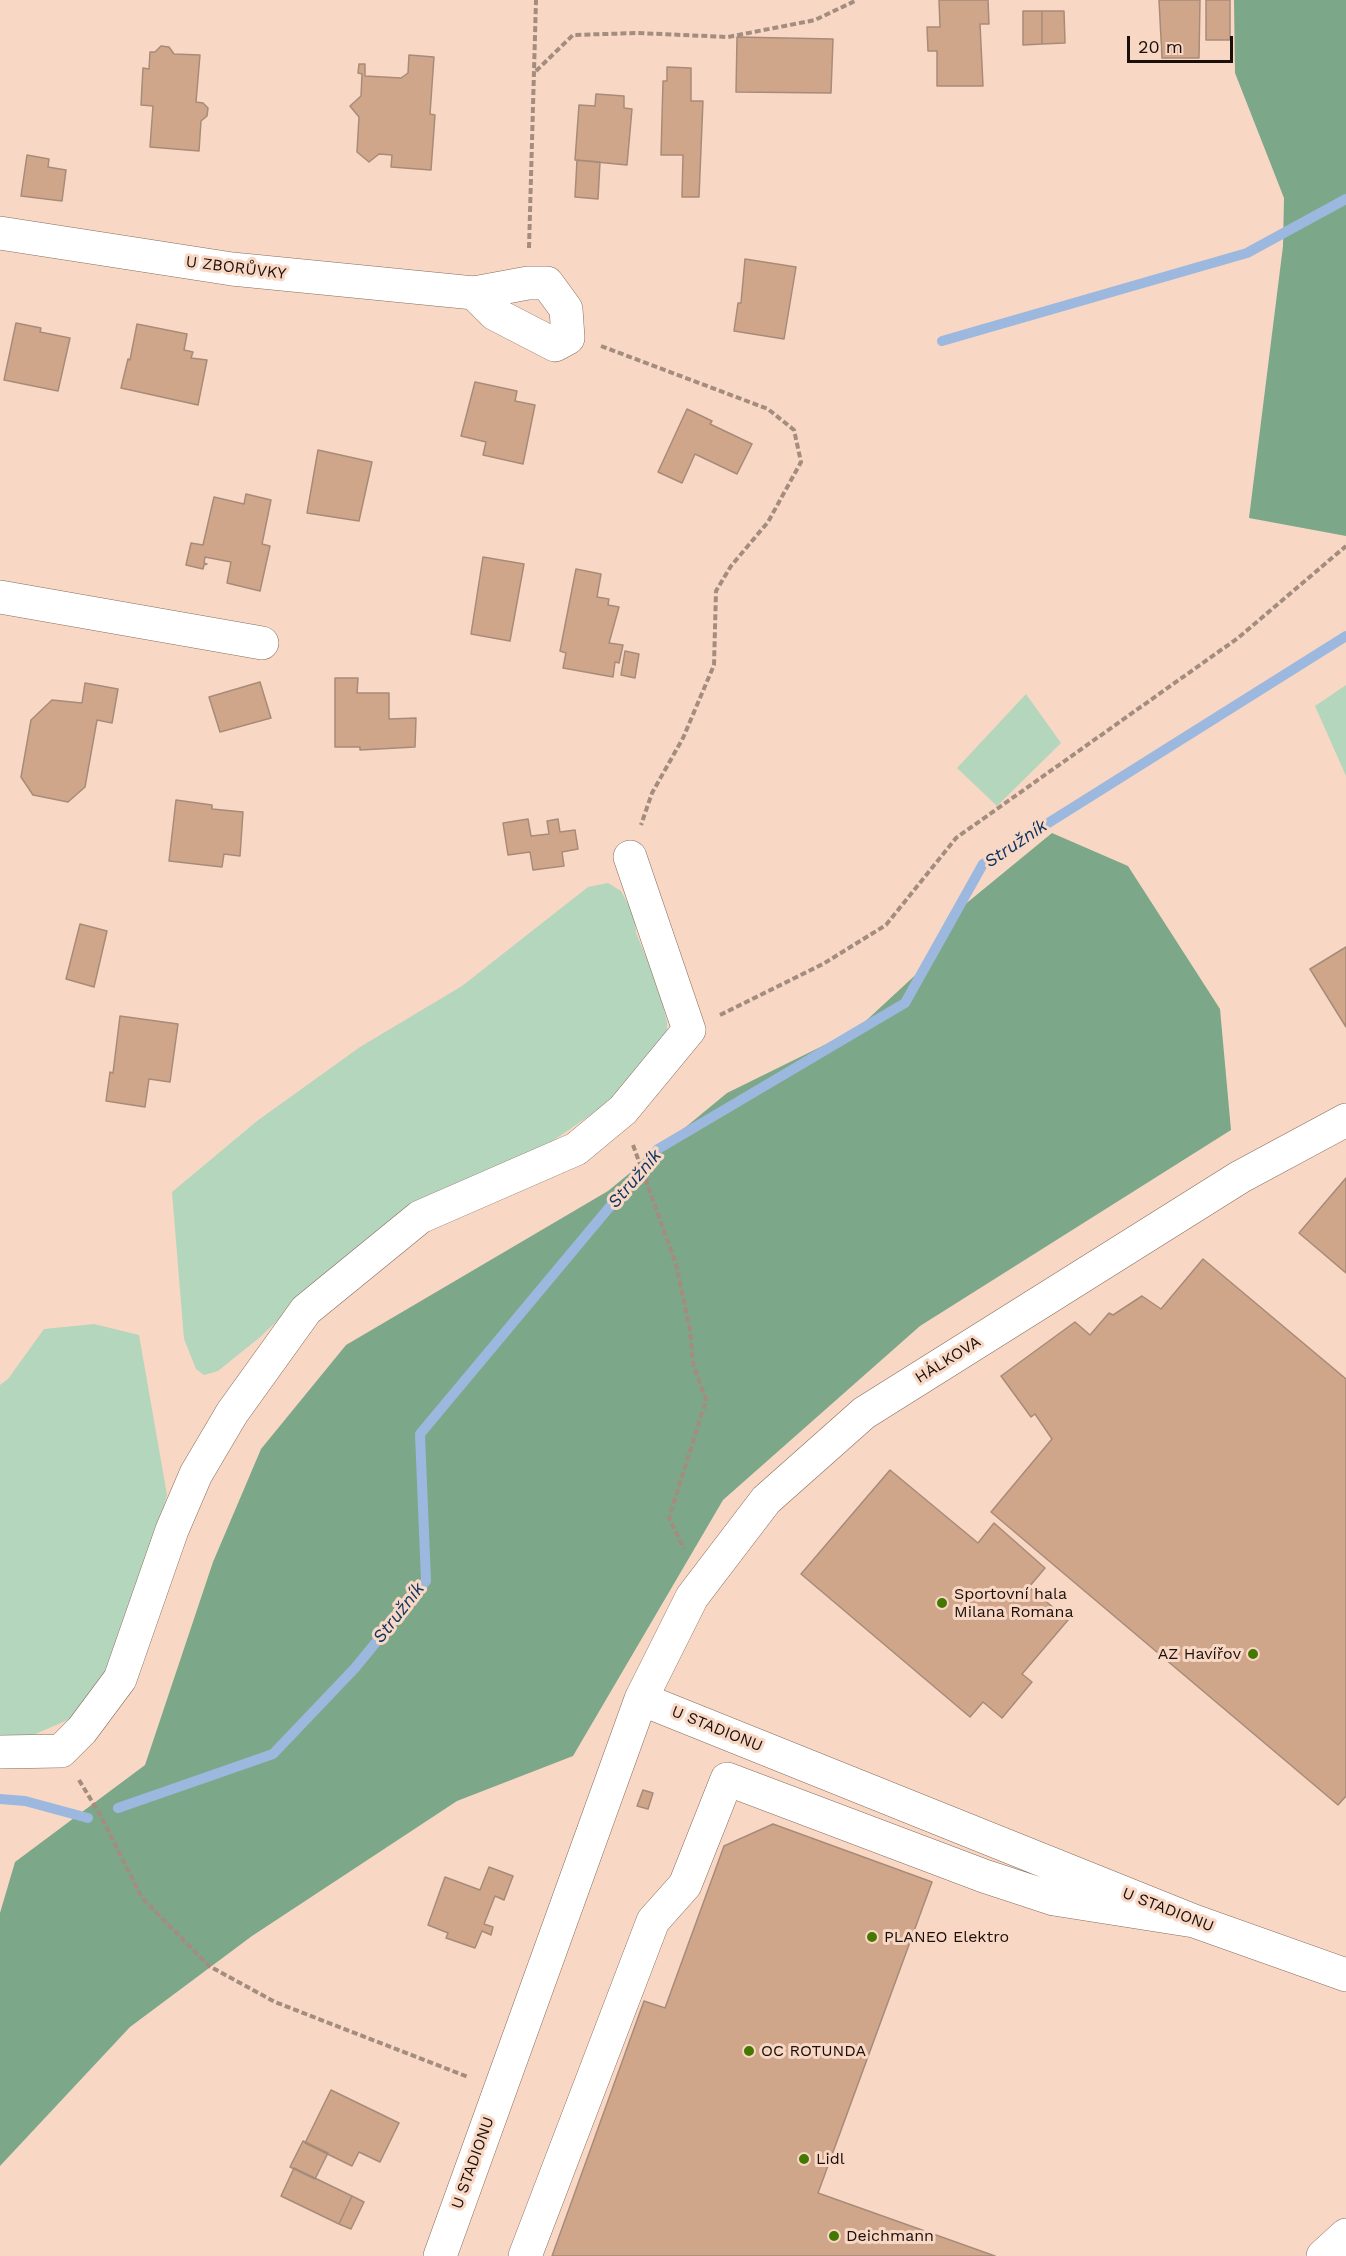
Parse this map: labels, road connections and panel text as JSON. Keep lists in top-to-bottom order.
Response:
{
  "streets": {
    "street": ["U ZBORŮVKY", "HÁLKOVA", "U STADIONU"]
  },
  "crossings": [
    ["HÁLKOVA", "U STADIONU"]
  ],
  "water": ["Stružník"],
  "places": [
    "Sportovní hala Milana Romana",
    "AZ Havířov",
    "PLANEO Elektro",
    "OC ROTUNDA",
    "Lidl",
    "Deichmann"
  ],
  "scale_bar": "20 m"
}
